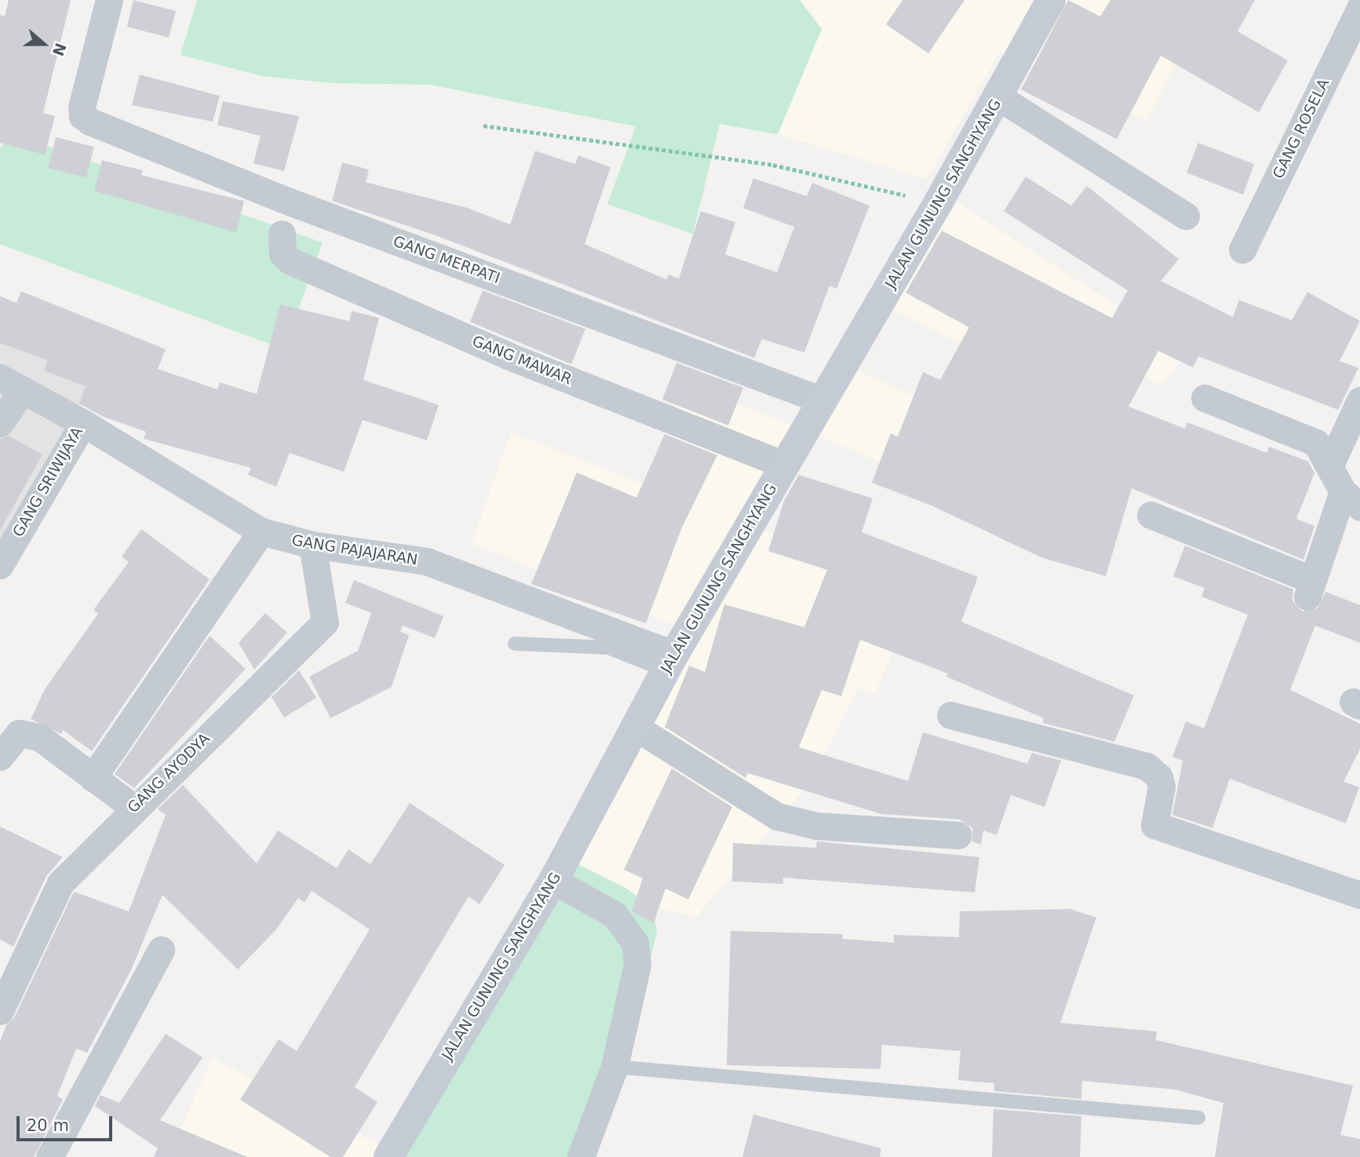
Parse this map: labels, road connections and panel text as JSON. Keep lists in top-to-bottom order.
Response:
{
  "streets": {
    "main road": ["JALAN GUNUNG SANGHYANG"],
    "street": [
      "GANG ROSELA",
      "GANG MERPATI",
      "GANG MAWAR",
      "GANG SRIWIJAYA",
      "GANG PAJAJARAN",
      "GANG AYODYA"
    ]
  },
  "crossings": [
    ["JALAN GUNUNG SANGHYANG", "GANG MERPATI"],
    ["JALAN GUNUNG SANGHYANG", "GANG MAWAR"],
    ["JALAN GUNUNG SANGHYANG", "GANG PAJAJARAN"],
    ["GANG SRIWIJAYA", "GANG PAJAJARAN"],
    ["GANG PAJAJARAN", "GANG AYODYA"]
  ],
  "scale_bar": "20 m",
  "north": "right"
}
